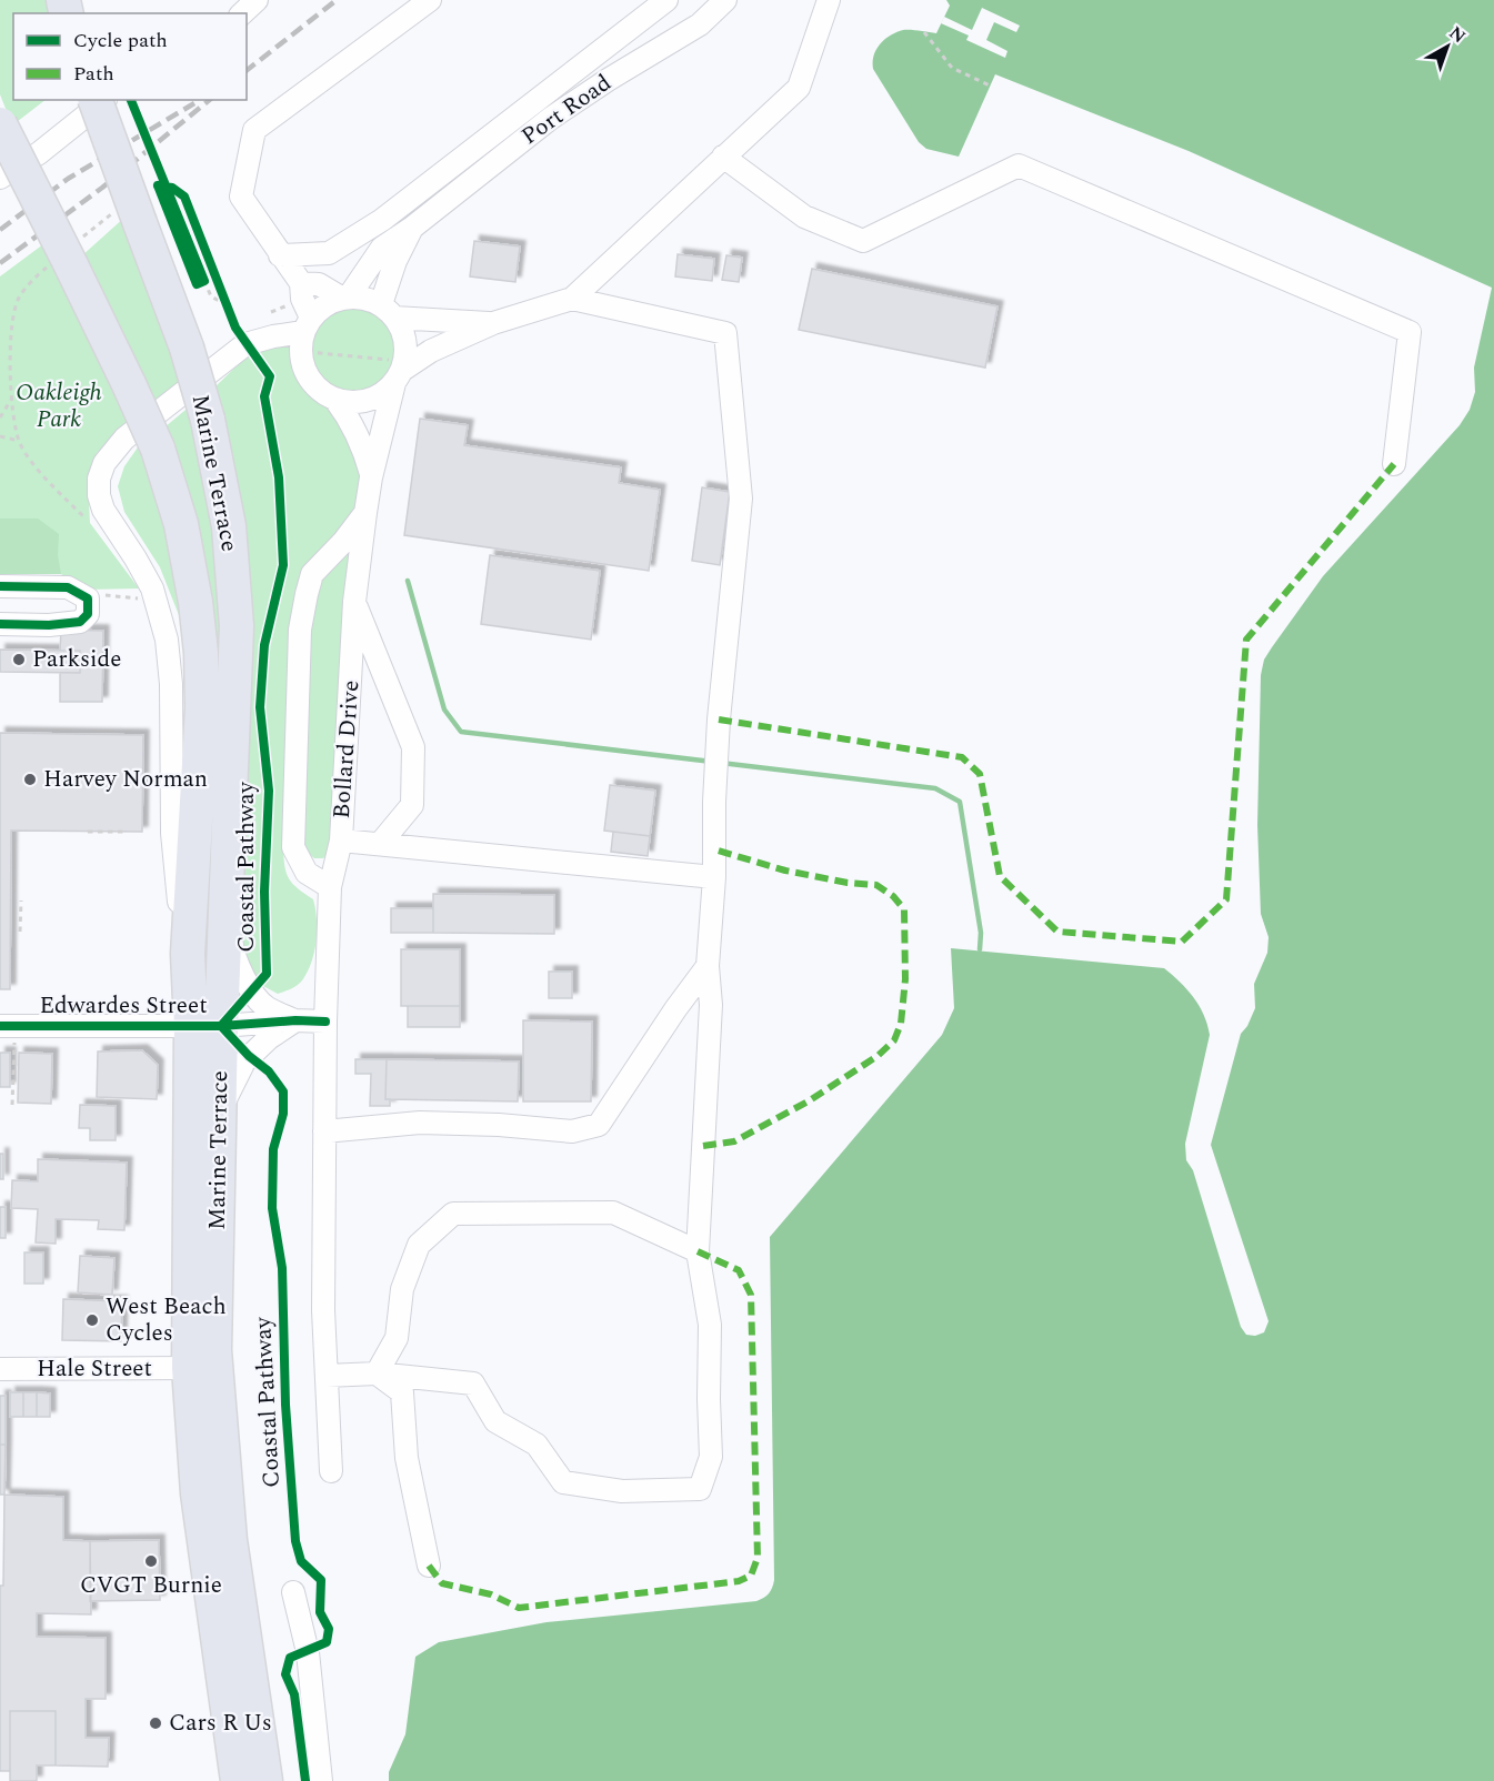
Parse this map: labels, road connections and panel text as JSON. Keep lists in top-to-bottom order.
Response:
{
  "streets": {
    "highway": ["Marine Terrace"],
    "street": [
      "Port Road",
      "Bollard Drive",
      "Edwardes Street",
      "Hale Street"
    ],
    "cycle path": ["Coastal Pathway"]
  },
  "crossings": [
    ["Port Road", "Bollard Drive"],
    ["Marine Terrace", "Edwardes Street"],
    ["Marine Terrace", "Hale Street"],
    ["Bollard Drive", "Edwardes Street"]
  ],
  "parks": ["Oakleigh Park"],
  "places": [
    "Parkside",
    "Harvey Norman",
    "West Beach Cycles",
    "CVGT Burnie",
    "Cars R Us"
  ],
  "legend": ["Cycle path", "Path"],
  "north": "top right"
}
